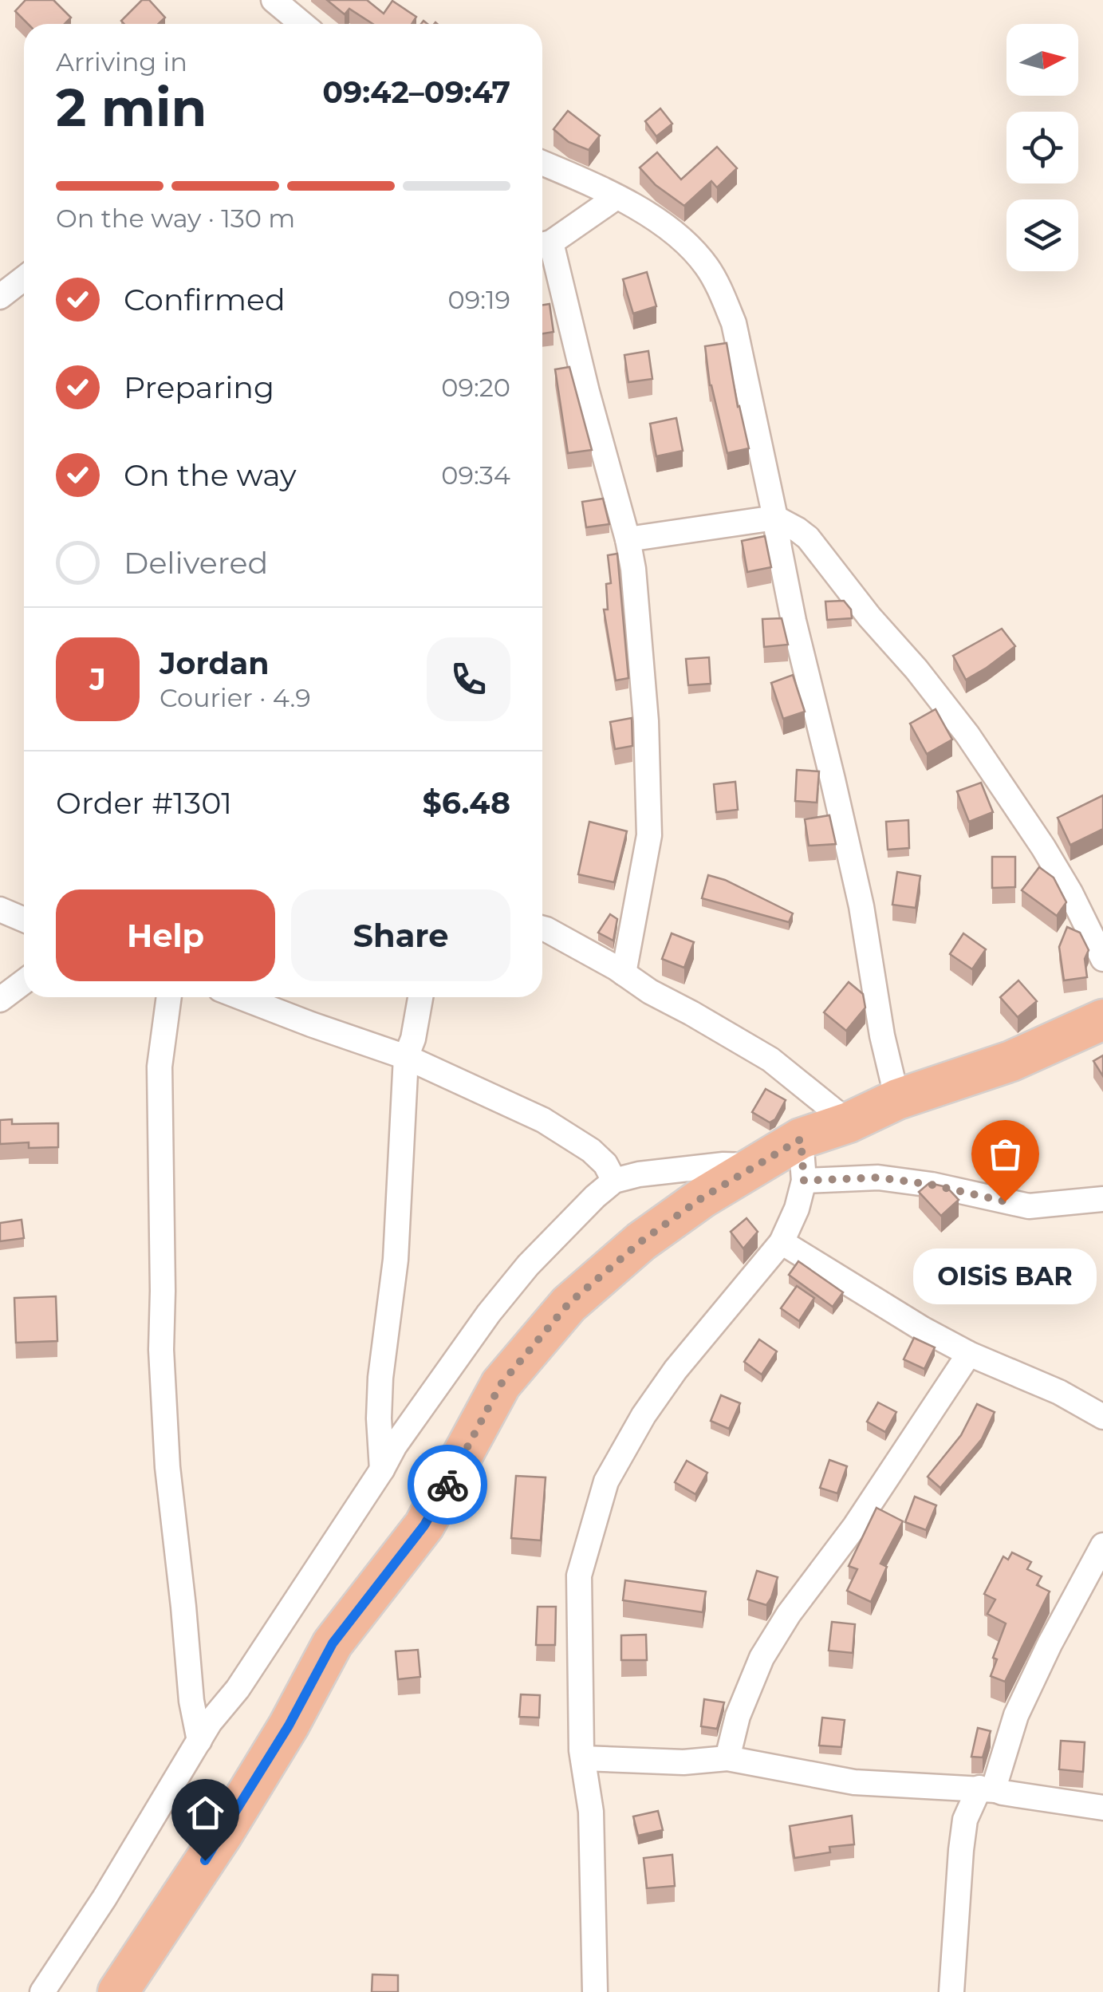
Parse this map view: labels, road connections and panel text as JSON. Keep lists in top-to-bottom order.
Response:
{
  "places": ["OISiS BAR"],
  "north": "right",
  "page": {
    "heading": ["2 min", "Arriving in", "09:42–09:47"],
    "panel": [
      "Jordan",
      "Courier · 4.9",
      "Order #1301",
      "$6.48"
    ],
    "bar": "On the way · 130 m",
    "list": [
      ["Confirmed", "09:19"],
      ["Preparing", "09:20"],
      ["On the way", "09:34"],
      "Delivered"
    ],
    "round": "J",
    "buttons": ["Help", "Share"],
    "bubble": "OISiS BAR"
  }
}
